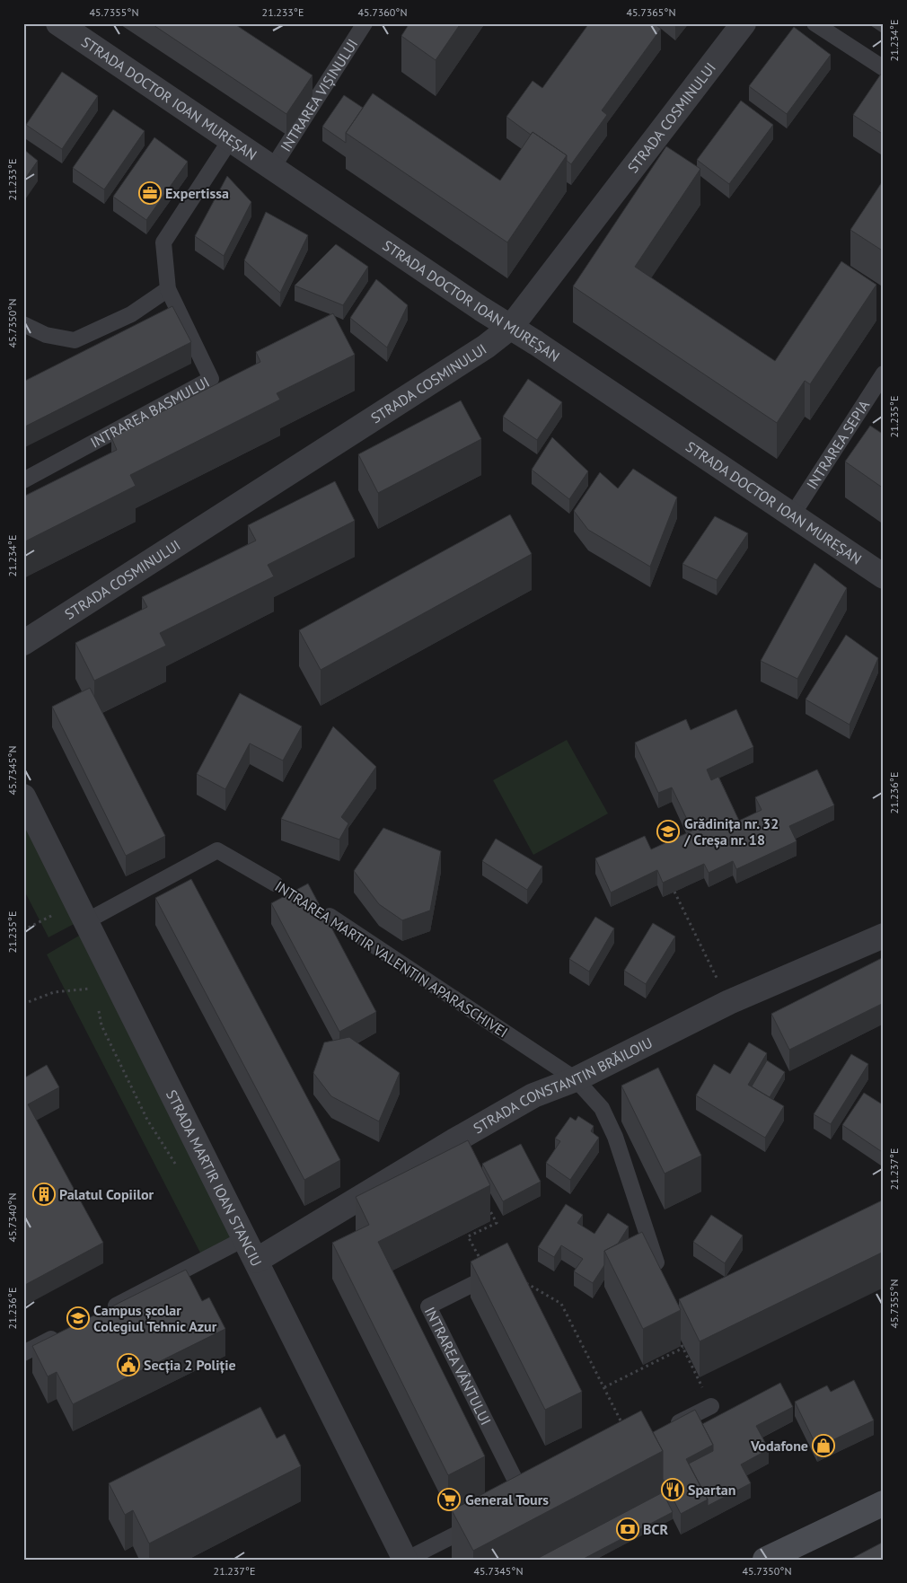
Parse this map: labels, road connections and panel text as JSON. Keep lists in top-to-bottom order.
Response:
{
  "streets": {
    "street": [
      "STRADA DOCTOR IOAN MUREȘAN",
      "STRADA COSMINULUI",
      "STRADA CONSTANTIN BRĂILOIU",
      "STRADA MARTIR IOAN STANCIU"
    ],
    "lane": [
      "INTRAREA VIȘINULUI",
      "INTRAREA BASMULUI",
      "INTRAREA SEPIA",
      "INTRAREA MARTIR VALENTIN APARASCHIVEI",
      "INTRAREA VÂNTULUI"
    ]
  },
  "crossings": [
    ["INTRAREA VIȘINULUI", "STRADA DOCTOR IOAN MUREȘAN"],
    ["STRADA DOCTOR IOAN MUREȘAN", "STRADA COSMINULUI"],
    ["STRADA DOCTOR IOAN MUREȘAN", "INTRAREA BASMULUI"],
    ["STRADA DOCTOR IOAN MUREȘAN", "INTRAREA SEPIA"],
    ["INTRAREA MARTIR VALENTIN APARASCHIVEI", "STRADA CONSTANTIN BRĂILOIU"],
    ["INTRAREA MARTIR VALENTIN APARASCHIVEI", "STRADA MARTIR IOAN STANCIU"],
    ["STRADA CONSTANTIN BRĂILOIU", "STRADA MARTIR IOAN STANCIU"]
  ],
  "places": {
    "office": ["Expertissa"],
    "school or university": ["Grădinița nr. 32 / Creșa nr. 18", "Campus școlar Colegiul Tehnic Azur"],
    "building": ["Palatul Copiilor"],
    "public building": ["Secția 2 Poliție"],
    "shop": ["Vodafone"],
    "restaurant": ["Spartan"],
    "supermarket": ["General Tours"],
    "bank": ["BCR"]
  },
  "coordinates": [
    "45.7355°N",
    "21.233°E",
    "45.7360°N",
    "45.7365°N",
    "21.234°E",
    "45.7350°N",
    "21.235°E",
    "45.7345°N",
    "21.236°E",
    "21.237°E",
    "45.7340°N"
  ]
}
